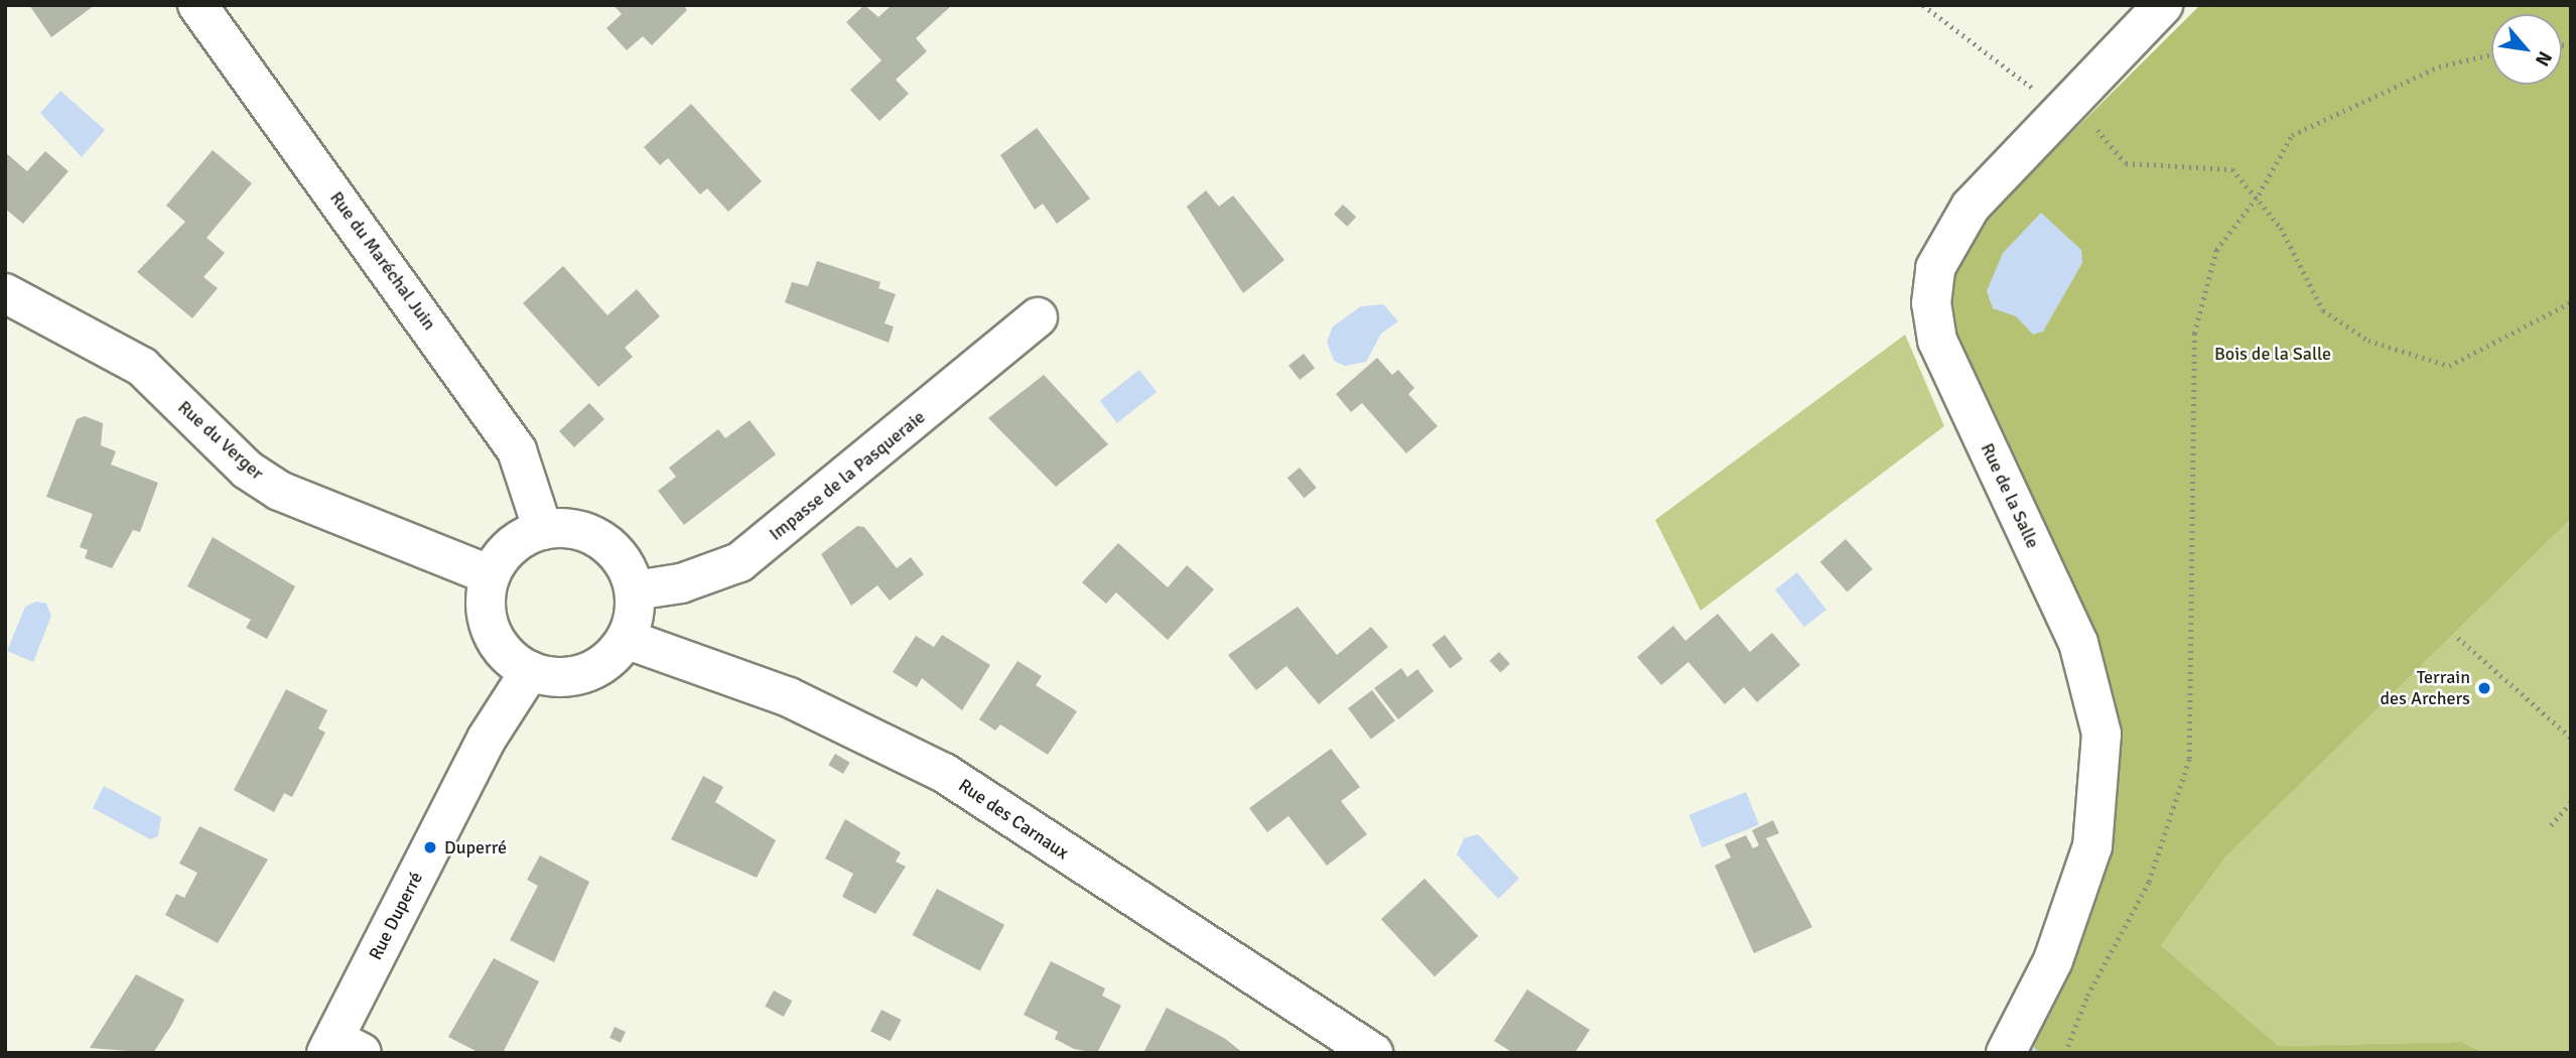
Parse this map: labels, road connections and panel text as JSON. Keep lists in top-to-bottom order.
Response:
{
  "streets": {
    "street": [
      "Rue du Maréchal Juin",
      "Rue du Verger",
      "Impasse de la Pasqueraie",
      "Rue de la Salle",
      "Rue des Carnaux",
      "Rue Duperré"
    ]
  },
  "crossings": [
    ["Rue du Maréchal Juin", "Rue du Verger"],
    ["Rue du Maréchal Juin", "Impasse de la Pasqueraie"],
    ["Rue du Maréchal Juin", "Rue des Carnaux"],
    ["Rue du Maréchal Juin", "Rue Duperré"],
    ["Rue du Verger", "Impasse de la Pasqueraie"],
    ["Rue du Verger", "Rue des Carnaux"],
    ["Rue du Verger", "Rue Duperré"],
    ["Impasse de la Pasqueraie", "Rue des Carnaux"],
    ["Impasse de la Pasqueraie", "Rue Duperré"],
    ["Rue des Carnaux", "Rue Duperré"]
  ],
  "parks": ["Bois de la Salle"],
  "places": ["Terrain des Archers", "Duperré"],
  "north": "bottom right"
}
